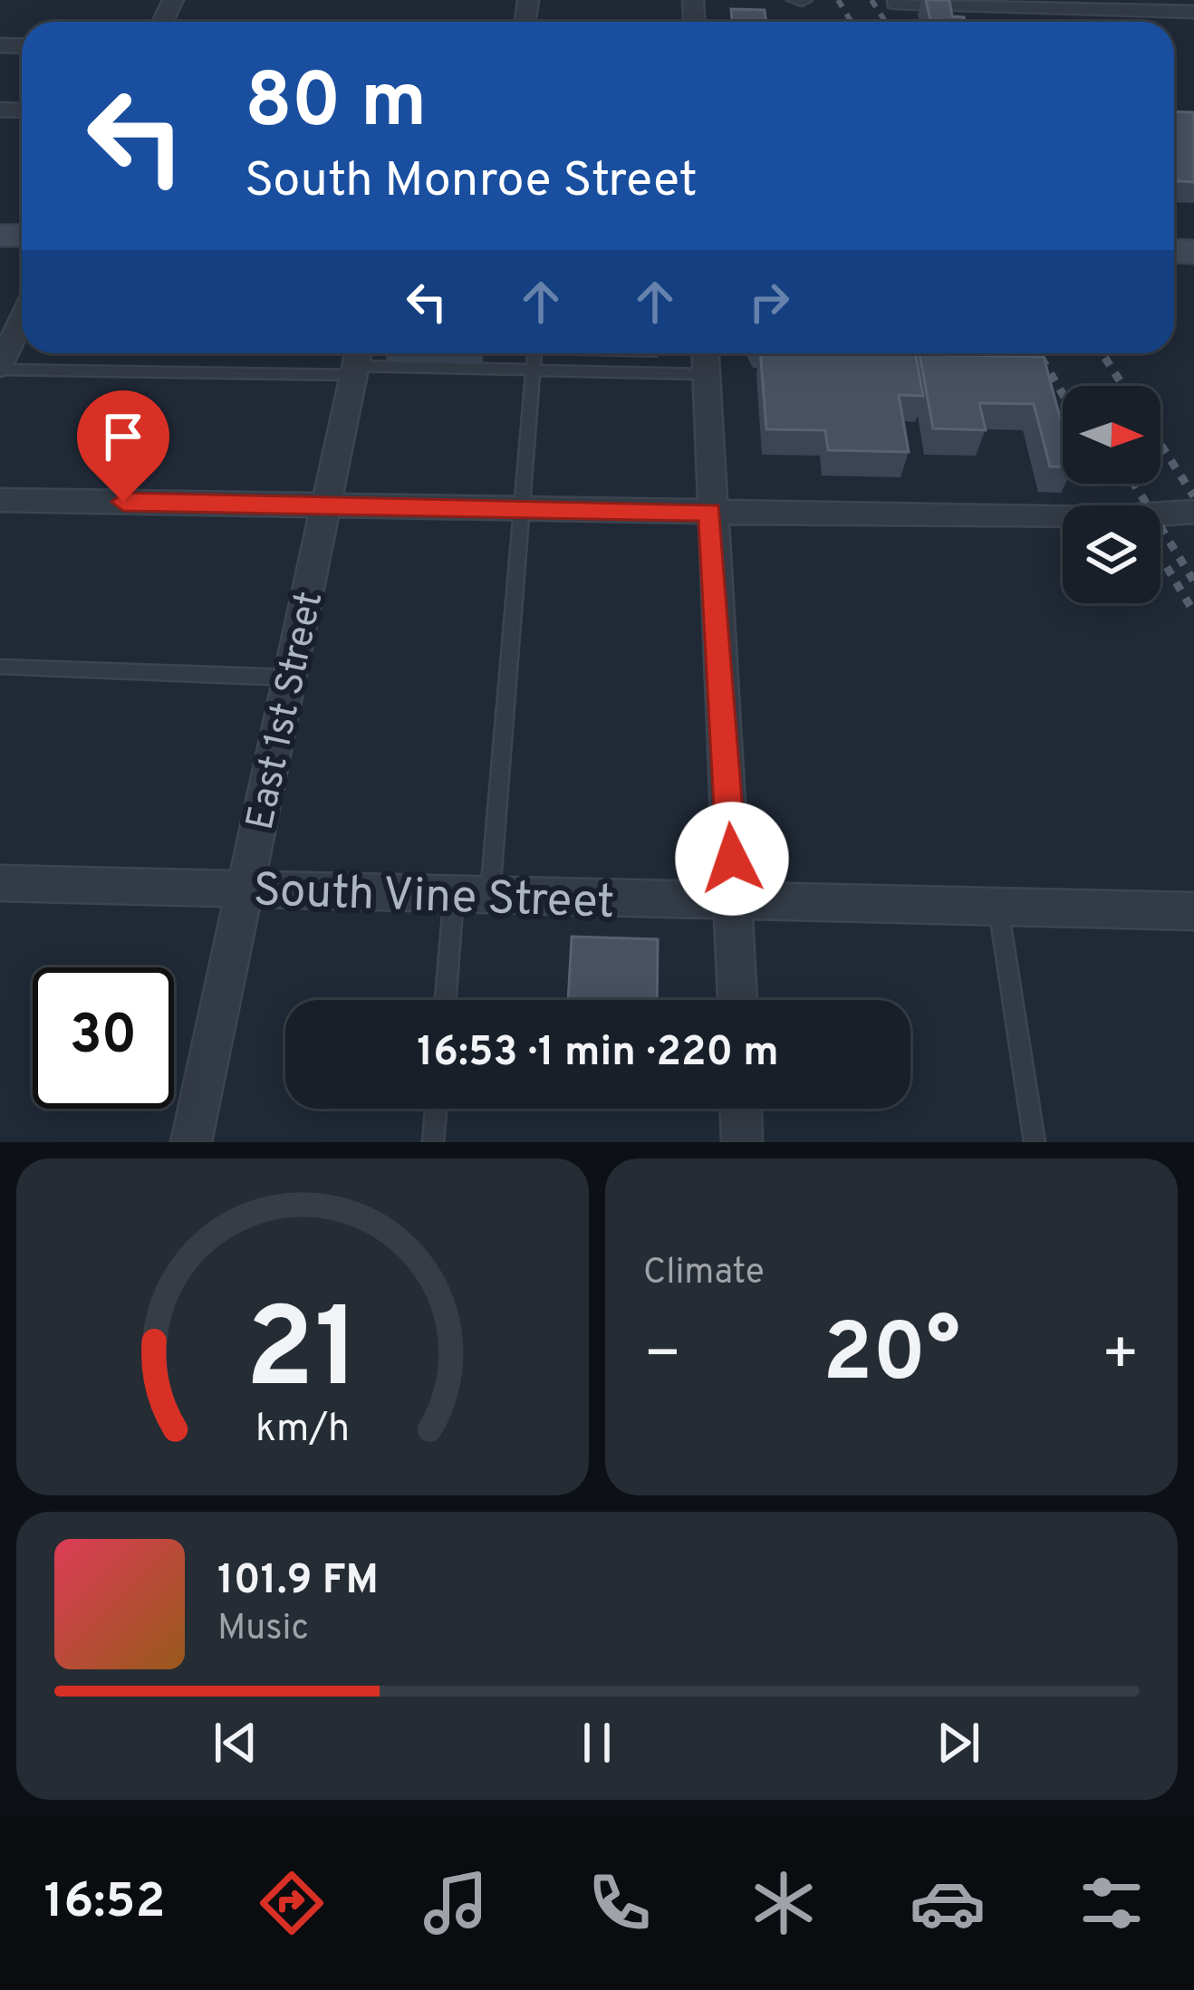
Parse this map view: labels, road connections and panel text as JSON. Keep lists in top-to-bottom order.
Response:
{
  "streets": {
    "street": ["East 1st Street", "South Vine Street"]
  },
  "crossings": [
    ["East 1st Street", "South Vine Street"]
  ],
  "north": "right",
  "page": {
    "turn": ["80 m", "South Monroe Street"],
    "limit": "30",
    "trip": "16:53 · 1 min · 220 m",
    "tile": "Climate",
    "heat": ["−", "20°", "+"],
    "song": ["101.9 FM", "Music"],
    "tabs": "16:52",
    "gauge": ["21", "km/h"]
  }
}
